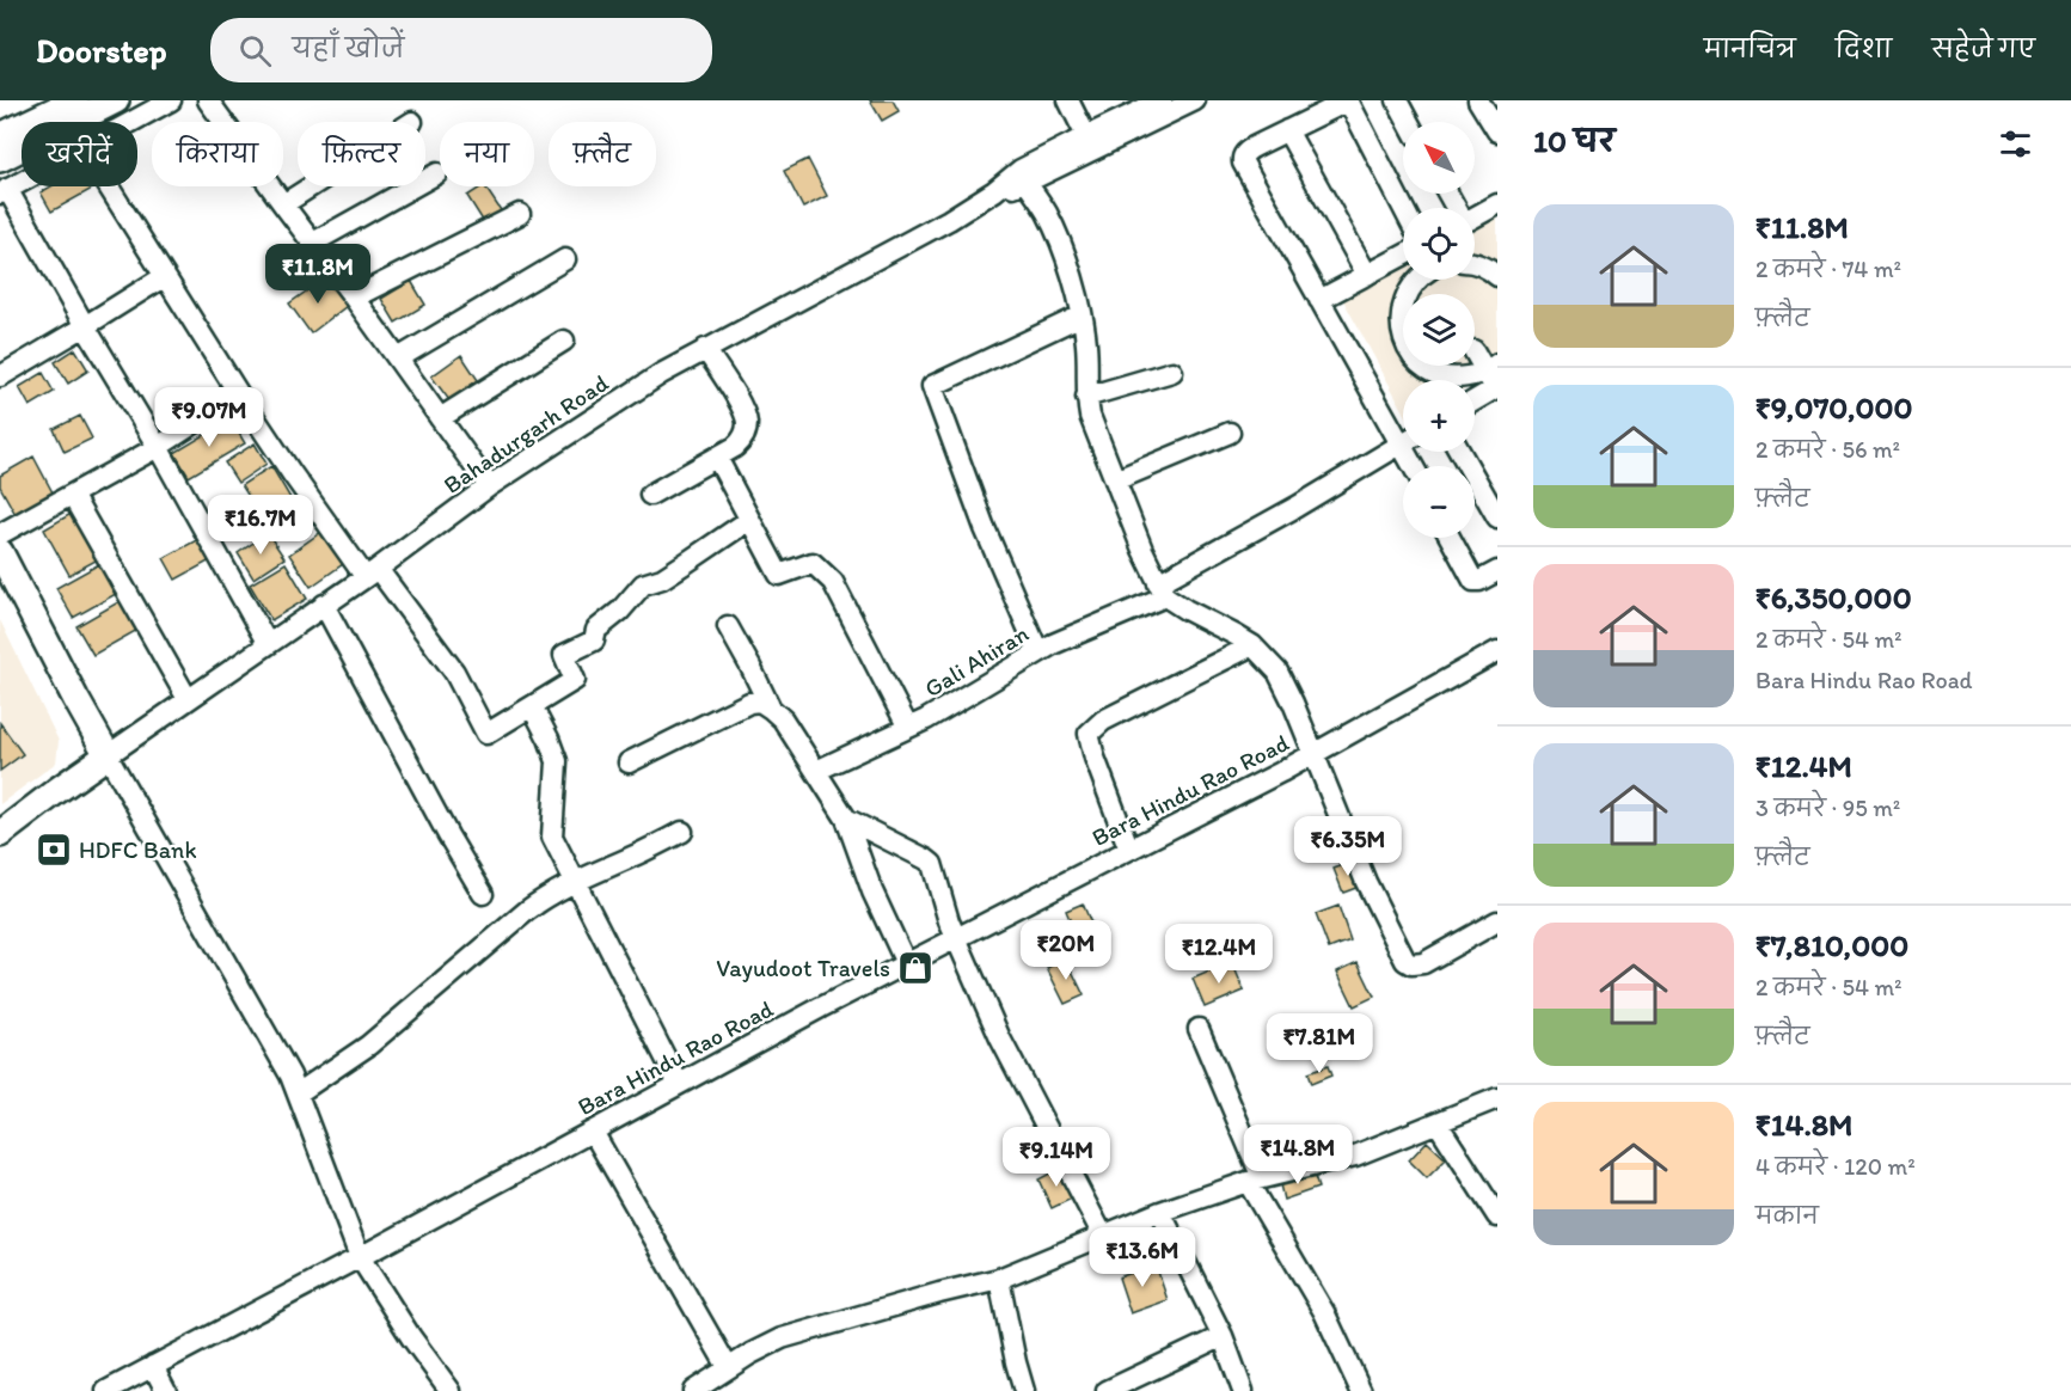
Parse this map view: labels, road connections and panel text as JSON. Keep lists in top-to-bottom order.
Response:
{
  "streets": {
    "street": ["Bahadurgarh Road", "Gali Ahiran", "Bara Hindu Rao Road"]
  },
  "places": {
    "bank": ["HDFC Bank"],
    "shop": ["Vayudoot Travels"]
  },
  "north": "top left",
  "page": {
    "header": "Doorstep",
    "search": "यहाँ खोजें",
    "nav": ["मानचित्र", "दिशा", "सहेजे गए"],
    "heading": "10 घर",
    "map_buttons": ["+", "−"],
    "chip": [
      "खरीदें",
      "किराया",
      "फ़िल्टर",
      "नया",
      "फ़्लैट"
    ],
    "list": [
      {
        "name": "₹11.8M",
        "note": "2 कमरे · 74 m² · फ़्लैट"
      },
      {
        "name": "₹9,070,000",
        "note": "2 कमरे · 56 m² · फ़्लैट"
      },
      {
        "name": "₹6,350,000",
        "note": "2 कमरे · 54 m² · Bara Hindu Rao Road"
      },
      {
        "name": "₹12.4M",
        "note": "3 कमरे · 95 m² · फ़्लैट"
      },
      {
        "name": "₹7,810,000",
        "note": "2 कमरे · 54 m² · फ़्लैट"
      },
      {
        "name": "₹14.8M",
        "note": "4 कमरे · 120 m² · मकान"
      }
    ],
    "price": [
      "₹11.8M",
      "₹9.07M",
      "₹16.7M",
      "₹6.35M",
      "₹20M",
      "₹12.4M",
      "₹7.81M",
      "₹14.8M",
      "₹9.14M",
      "₹13.6M"
    ]
  }
}
